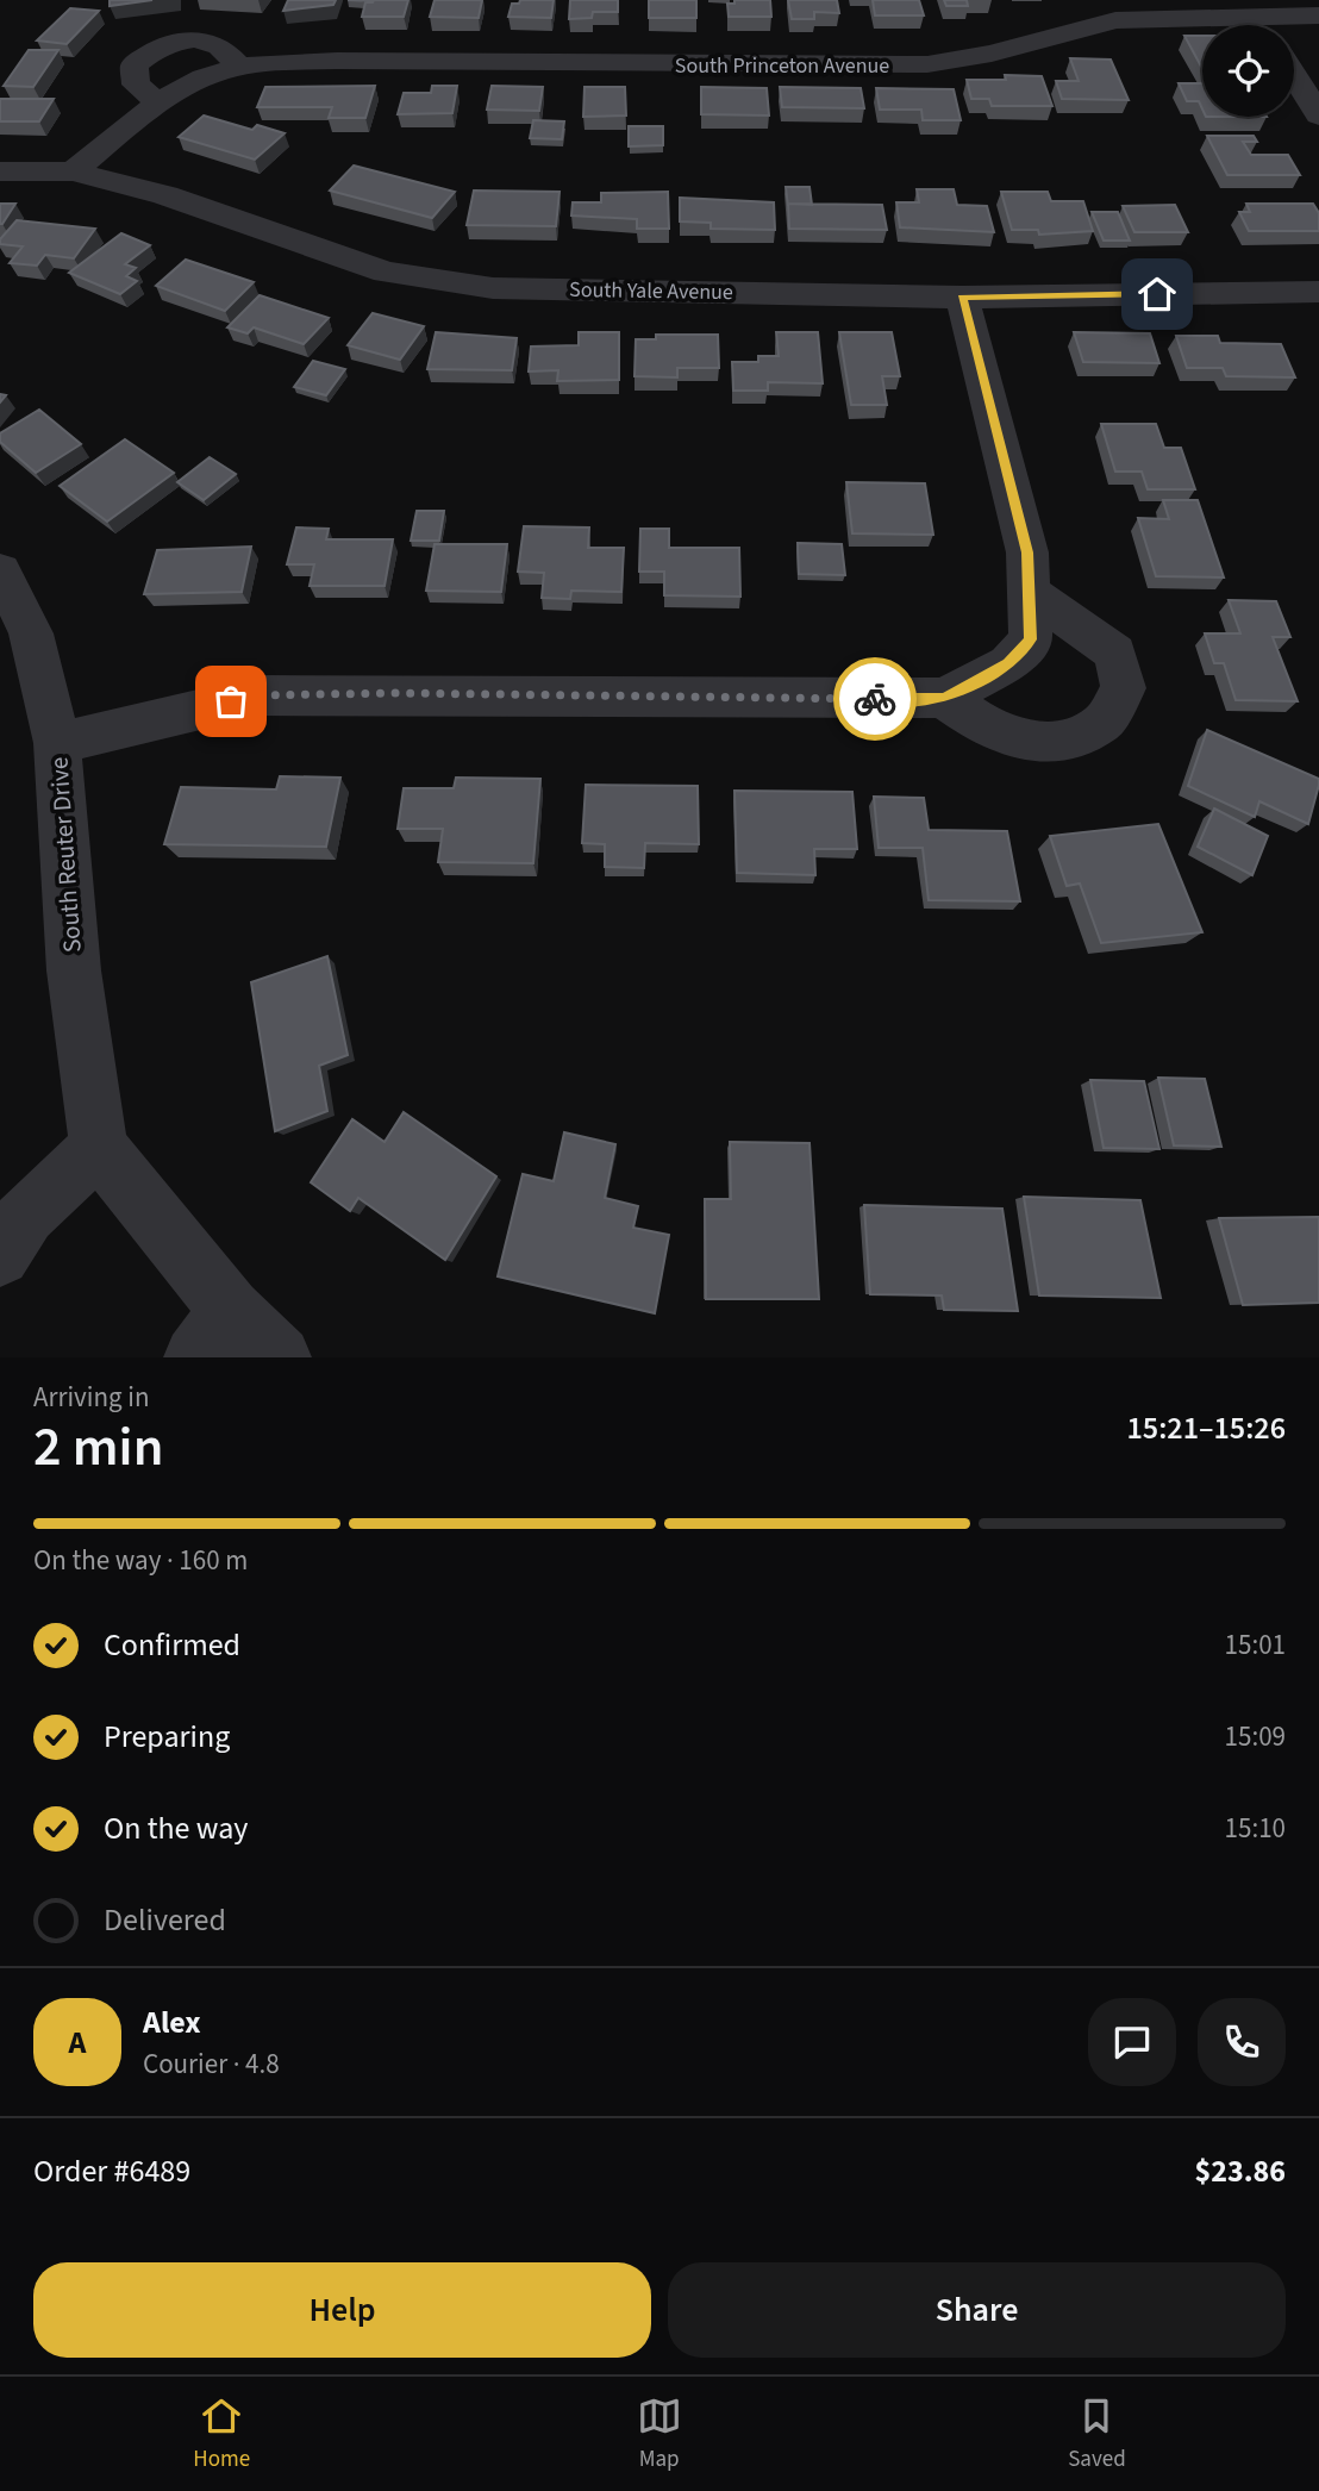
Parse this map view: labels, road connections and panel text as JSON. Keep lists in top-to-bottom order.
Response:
{
  "streets": {
    "street": ["South Princeton Avenue", "South Yale Avenue", "South Reuter Drive"]
  },
  "crossings": [
    ["South Princeton Avenue", "South Yale Avenue"]
  ],
  "page": {
    "heading": ["2 min", "Arriving in", "15:21–15:26"],
    "panel": [
      "Alex",
      "Courier · 4.8",
      "Order #6489",
      "$23.86"
    ],
    "bar": "On the way · 160 m",
    "list": [
      ["Confirmed", "15:01"],
      ["Preparing", "15:09"],
      ["On the way", "15:10"],
      "Delivered"
    ],
    "round": "A",
    "buttons": ["Help", "Share"],
    "tabs": ["Home", "Map", "Saved"]
  }
}
